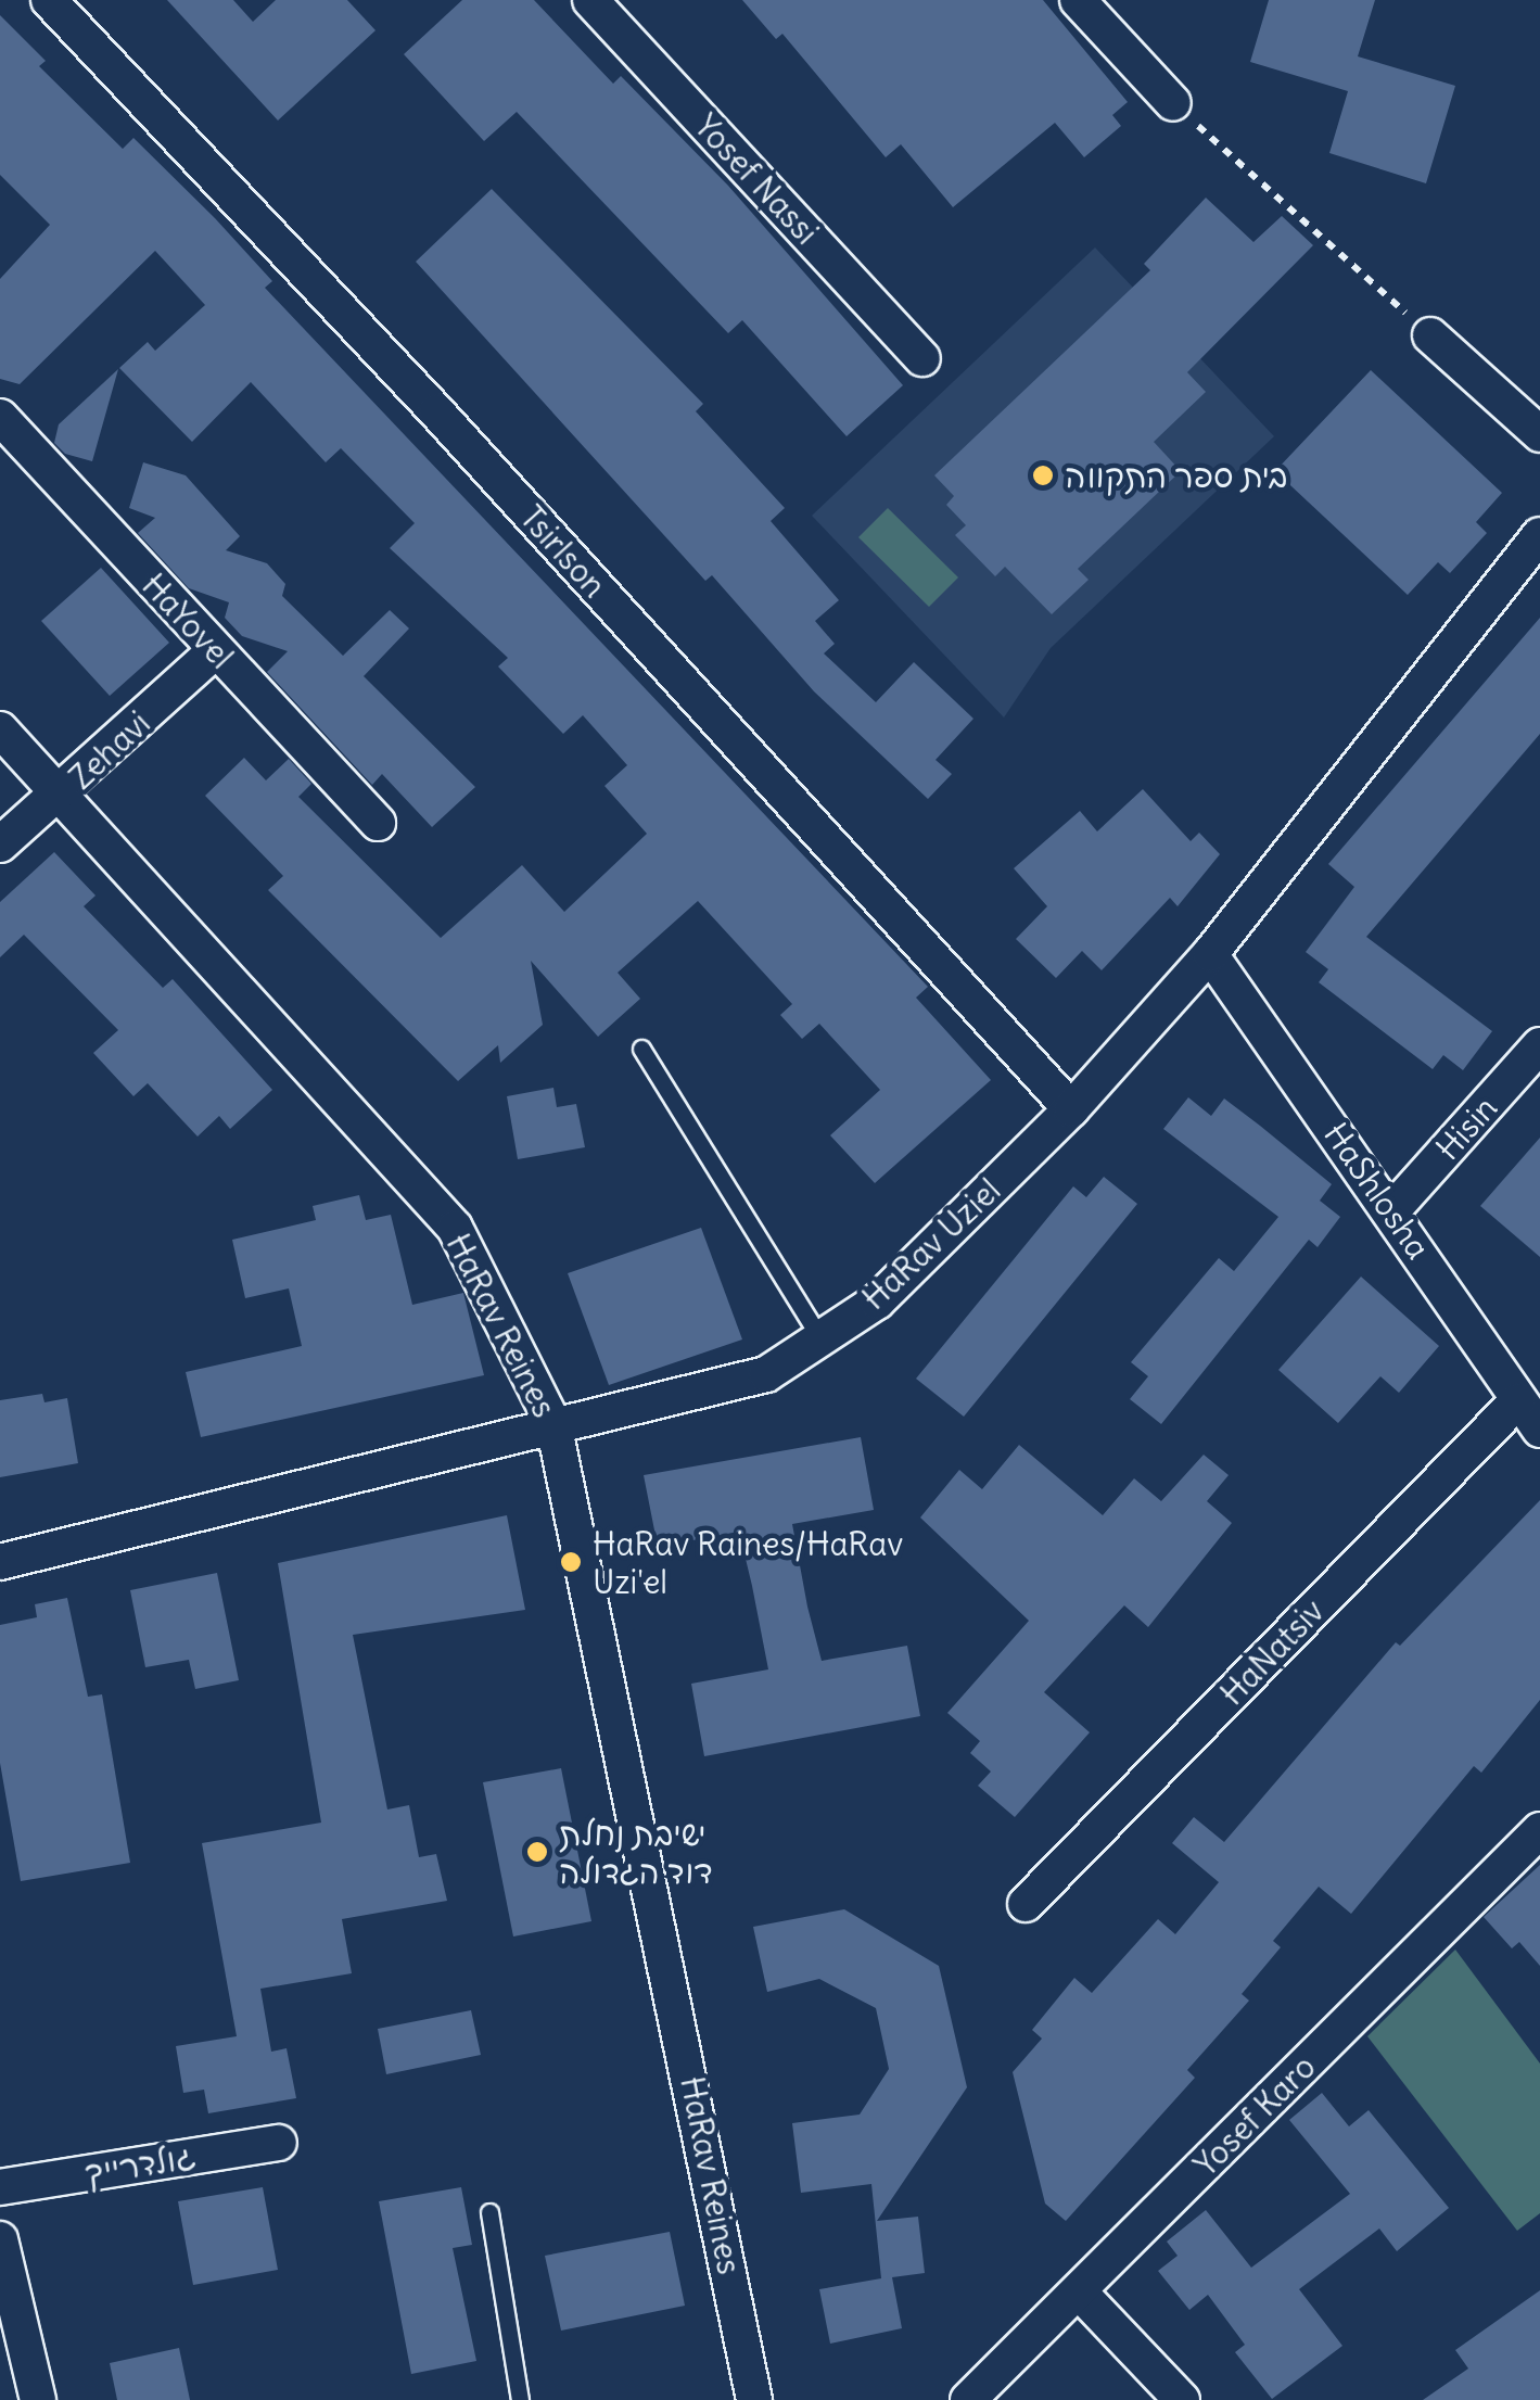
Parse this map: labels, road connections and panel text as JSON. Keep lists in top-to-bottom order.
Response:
{
  "streets": {
    "street": [
      "Yosef Nassi",
      "Tsirlson",
      "HaYovel",
      "Zehavi",
      "Hisin",
      "HaShlosha",
      "HaRav Uziel",
      "HaRav Reines",
      "HaNatsiv",
      "Yosef Karo",
      "גולדרייך"
    ]
  },
  "crossings": [
    ["Tsirlson", "HaRav Uziel"],
    ["HaYovel", "Zehavi"],
    ["Zehavi", "HaRav Reines"],
    ["Hisin", "HaShlosha"],
    ["HaShlosha", "HaRav Uziel"],
    ["HaShlosha", "HaNatsiv"],
    ["HaRav Uziel", "HaRav Reines"]
  ],
  "places": ["בית ספר התקווה", "HaRav Raines/HaRav Uzi'el", "ישיבת נחלת דוד הגדולה"]
}
